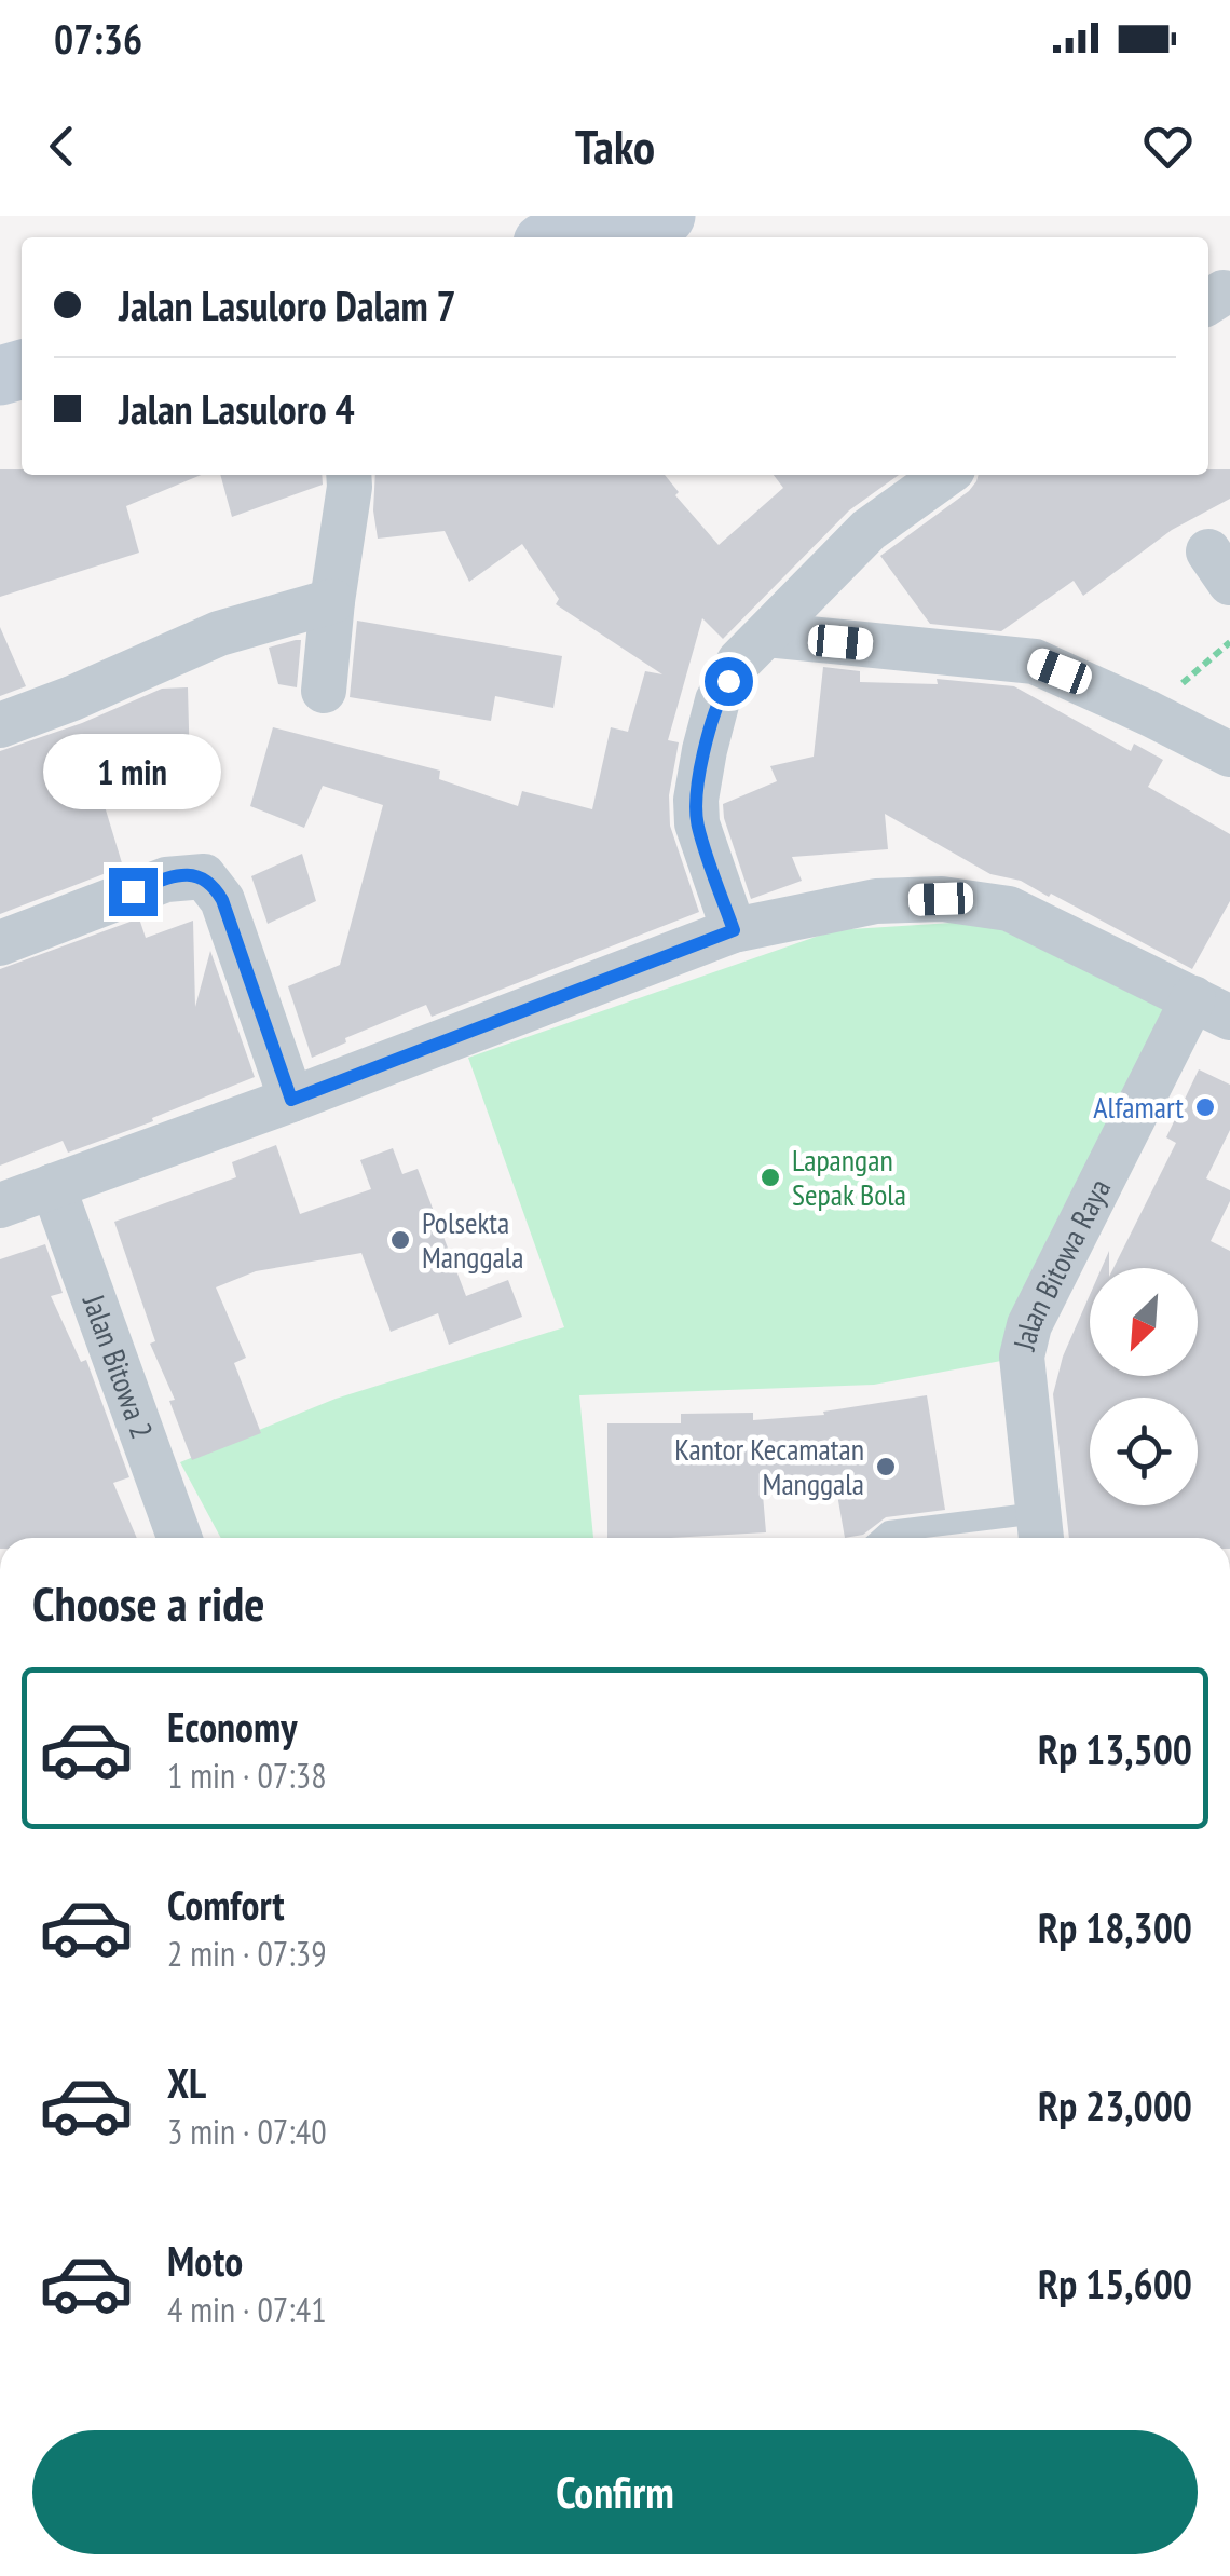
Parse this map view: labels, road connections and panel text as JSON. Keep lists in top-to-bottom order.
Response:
{
  "streets": {
    "street": ["Jalan Bitowa Raya", "Jalan Bitowa 2"]
  },
  "places": [
    "Alfamart",
    "Lapangan Sepak Bola",
    "Polsekta Manggala",
    "Kantor Kecamatan Manggala"
  ],
  "north": "bottom left",
  "page": {
    "status": "07:36",
    "header": "Tako",
    "banner": ["Jalan Lasuloro Dalam 7", "Jalan Lasuloro 4"],
    "bubble": "1 min",
    "heading": "Choose a ride",
    "list": [
      {
        "name": "Economy",
        "note": "1 min · 07:38",
        "value": "Rp 13,500"
      },
      {
        "name": "Comfort",
        "note": "2 min · 07:39",
        "value": "Rp 18,300"
      },
      {
        "name": "XL",
        "note": "3 min · 07:40",
        "value": "Rp 23,000"
      },
      {
        "name": "Moto",
        "note": "4 min · 07:41",
        "value": "Rp 15,600"
      }
    ],
    "buttons": "Confirm"
  }
}
